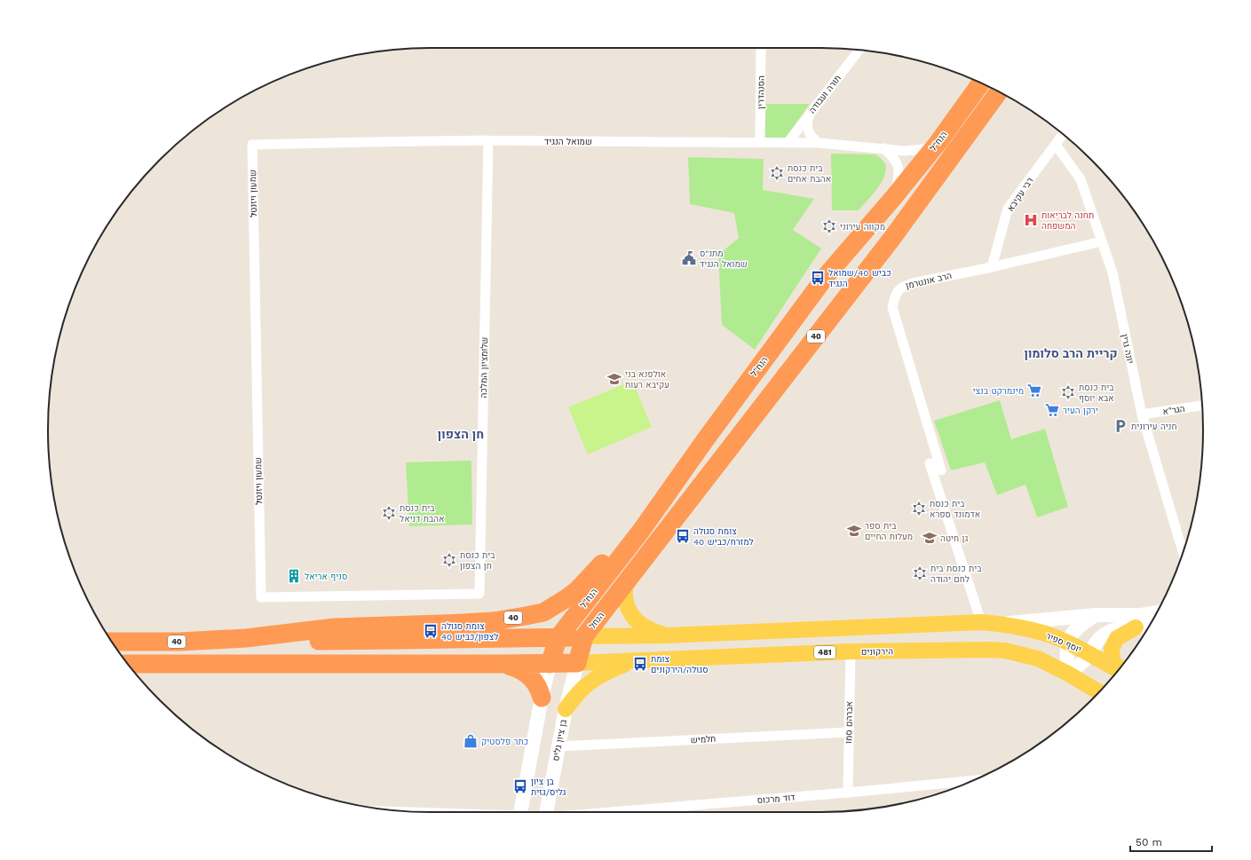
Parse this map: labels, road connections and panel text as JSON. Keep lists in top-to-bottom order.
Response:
{
  "streets": {
    "highway": ["הנח\"ל", "40", "הנחל"],
    "main road": ["יוסף ספיר", "הירקונים", "481"],
    "street": [
      "הסנהדרין",
      "תורה ועבודה",
      "שמואל הנגיד",
      "שמעון ויזנטל",
      "רבי עקיבא",
      "הרב אונטרמן",
      "יונה גרין",
      "שלומציון המלכה",
      "הגר\"א",
      "אברהם סמו",
      "חלמיש",
      "בן ציון גליס",
      "דוד מרכוס"
    ]
  },
  "crossings": [
    ["הסנהדרין", "שמואל הנגיד"],
    ["תורה ועבודה", "שמואל הנגיד"],
    ["שמואל הנגיד", "הנח\"ל"],
    ["שמואל הנגיד", "שמעון ויזנטל"],
    ["שמואל הנגיד", "שלומציון המלכה"],
    ["הנח\"ל", "40"],
    ["שמעון ויזנטל", "שלומציון המלכה"],
    ["רבי עקיבא", "הרב אונטרמן"],
    ["רבי עקיבא", "יונה גרין"],
    ["הרב אונטרמן", "יונה גרין"],
    ["40", "הנחל"],
    ["יונה גרין", "הגר\"א"],
    ["הנחל", "הירקונים"],
    ["הנחל", "בן ציון גליס"],
    ["הירקונים", "481"],
    ["הירקונים", "אברהם סמו"],
    ["הירקונים", "בן ציון גליס"],
    ["אברהם סמו", "חלמיש"],
    ["אברהם סמו", "דוד מרכוס"],
    ["חלמיש", "בן ציון גליס"]
  ],
  "districts": ["קריית הרב סלומון", "חן הצפון"],
  "places": {
    "synagogue": [
      "בית כנסת אהבת אחים",
      "מקווה עירוני",
      "בית כנסת אבא יוסף",
      "בית כנסת אדמונד ספרא",
      "בית כנסת אהבת דניאל",
      "בית כנסת חן הצפון",
      "בית כנסת בית לחם יהודה"
    ],
    "hospital": ["תחנה לבריאות המשפחה"],
    "public building": ["מתנ\"ס שמואל הנגיד"],
    "bus stop": [
      "כביש 40/שמואל הנגיד",
      "צומת סגולה למזרח/כביש 40",
      "צומת סגולה לצפון/כביש 40",
      "צומת סגולה/הירקונים",
      "בן ציון גליס/גזית"
    ],
    "school or university": ["אולפנא בני עקיבא רעות", "בית ספר מעלות החיים", "גן חיטה"],
    "supermarket": ["מינמרקט בנצי", "ירקן העיר"],
    "parking": ["חניה עירונית"],
    "building": ["סניף אריאל"],
    "shop": ["כתר פלסטיק"]
  },
  "scale_bar": "50 m"
}
